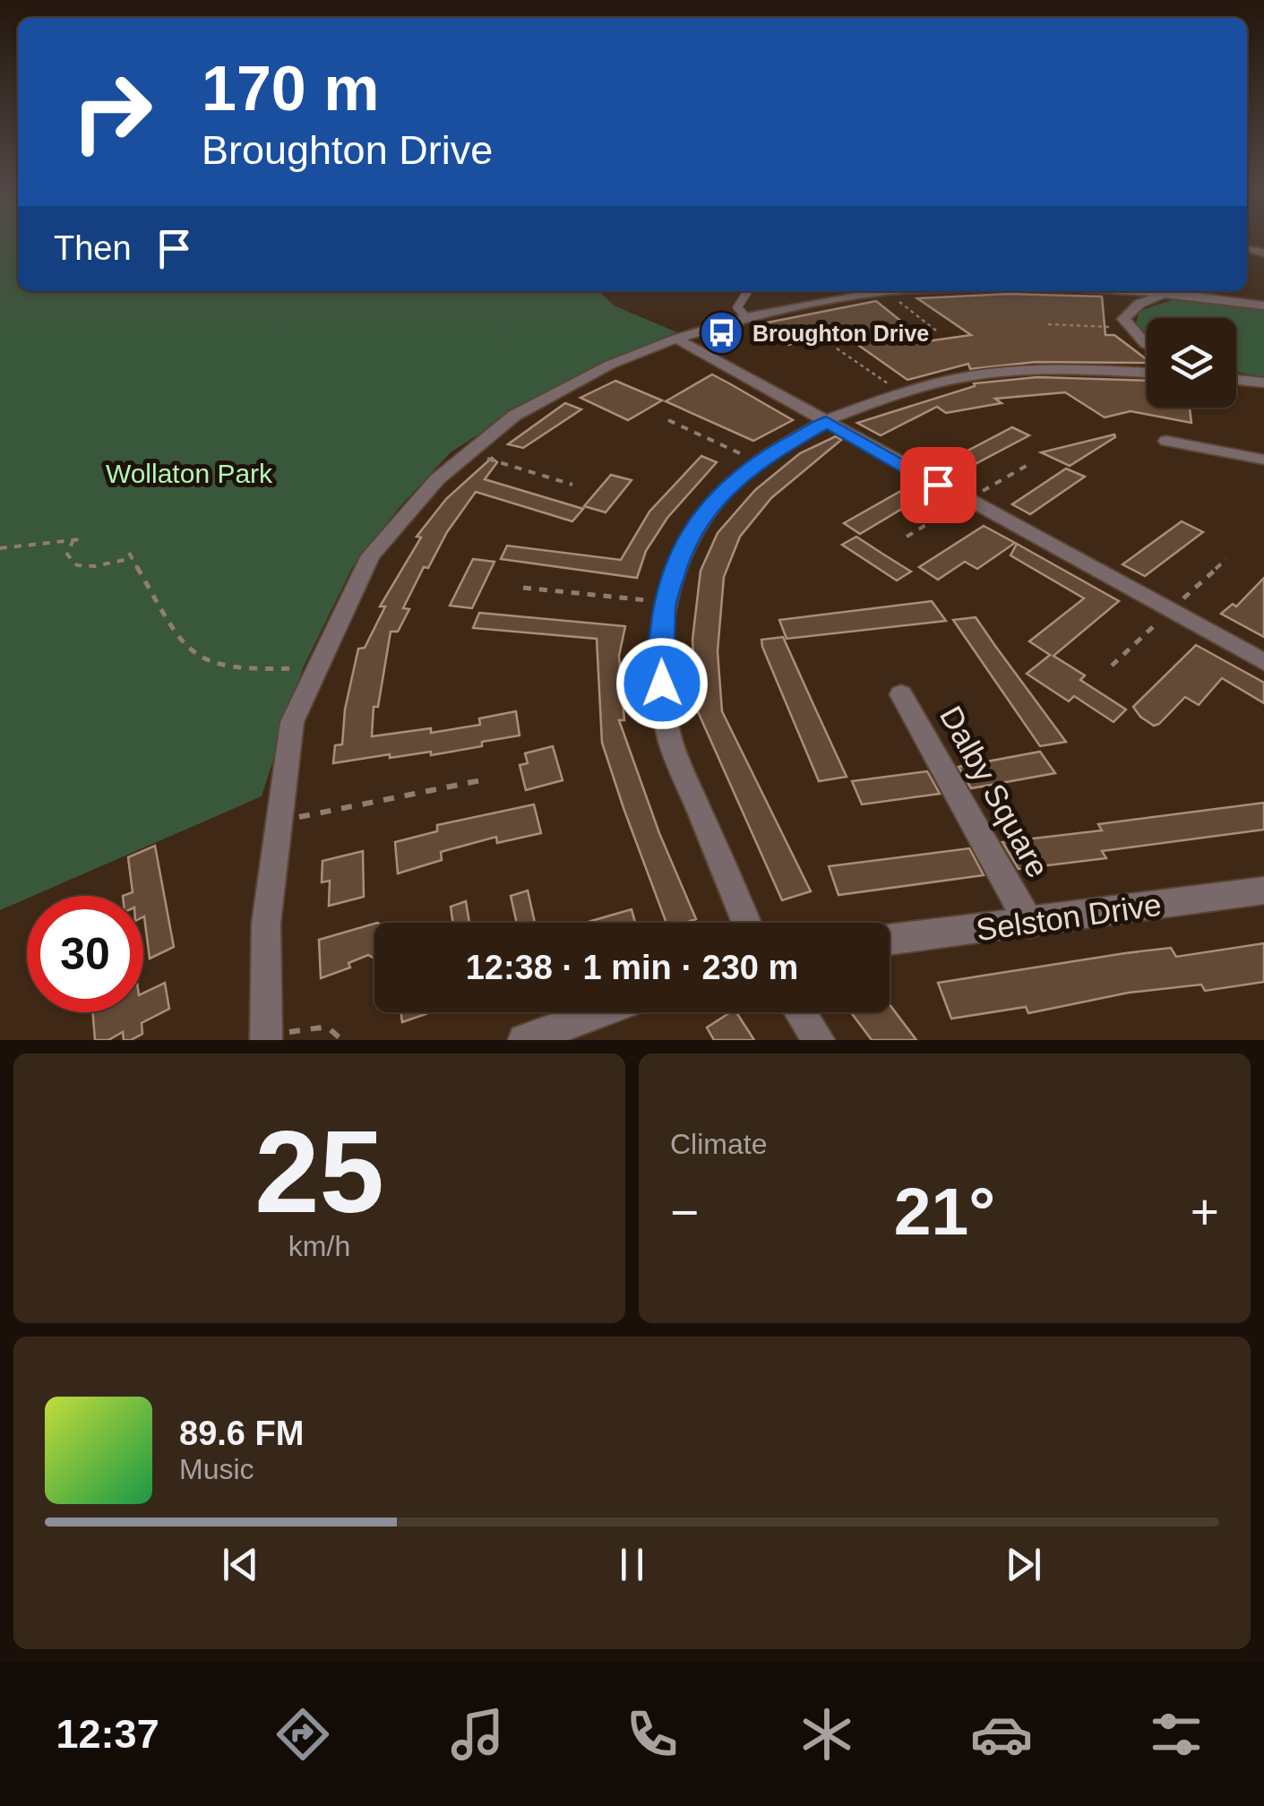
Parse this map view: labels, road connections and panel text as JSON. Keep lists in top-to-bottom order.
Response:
{
  "streets": {
    "street": ["Dalby Square", "Selston Drive"]
  },
  "crossings": [
    ["Dalby Square", "Selston Drive"]
  ],
  "parks": ["Wollaton Park"],
  "places": {
    "bus stop": ["Broughton Drive"]
  },
  "page": {
    "turn": ["170 m", "Broughton Drive"],
    "then": "Then",
    "limit": "30",
    "trip": "12:38 · 1 min · 230 m",
    "tile": [
      ["25", "km/h"],
      "Climate"
    ],
    "heat": ["−", "21°", "+"],
    "song": ["89.6 FM", "Music"],
    "tabs": "12:37"
  }
}
